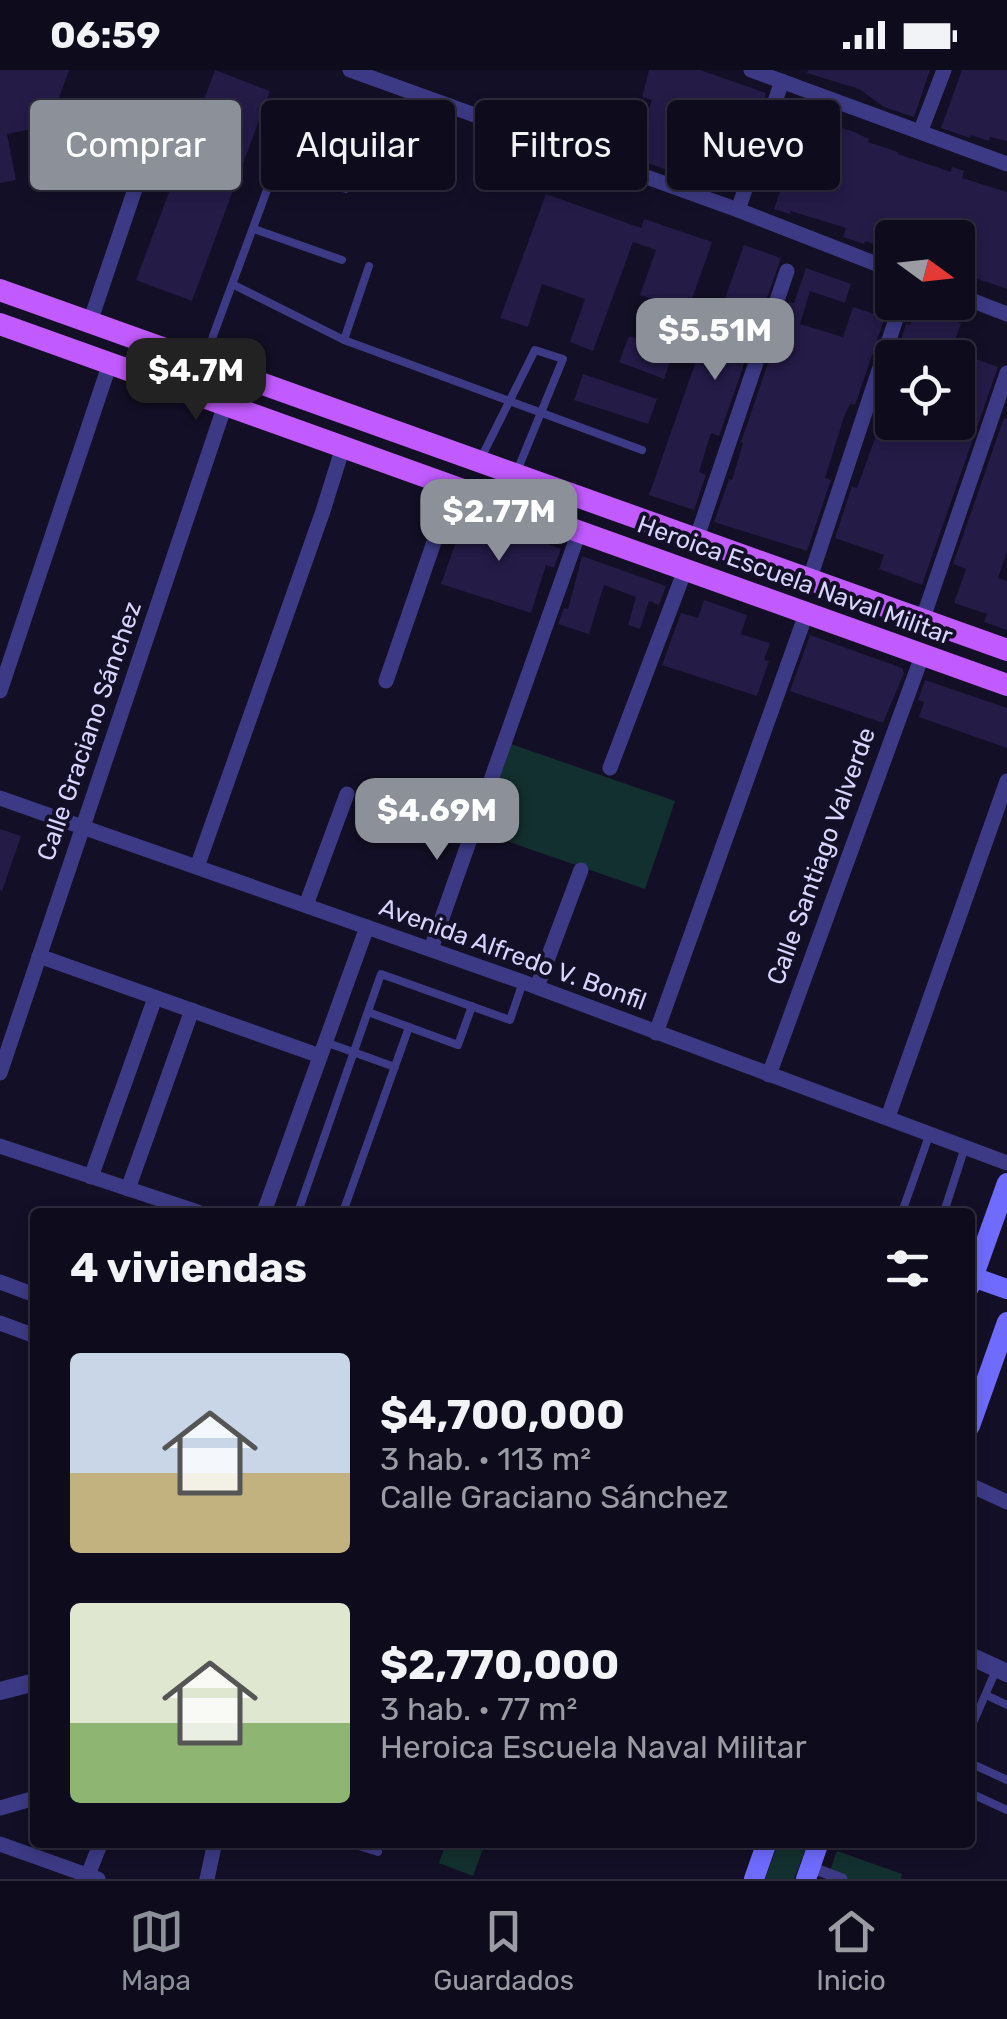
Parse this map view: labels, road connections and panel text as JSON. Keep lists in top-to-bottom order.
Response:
{
  "streets": {
    "main road": ["Heroica Escuela Naval Militar"],
    "street": ["Calle Graciano Sánchez", "Calle Santiago Valverde", "Avenida Alfredo V. Bonfil"]
  },
  "crossings": [
    ["Heroica Escuela Naval Militar", "Calle Graciano Sánchez"],
    ["Heroica Escuela Naval Militar", "Calle Santiago Valverde"],
    ["Calle Graciano Sánchez", "Avenida Alfredo V. Bonfil"],
    ["Calle Santiago Valverde", "Avenida Alfredo V. Bonfil"]
  ],
  "north": "right",
  "page": {
    "status": "06:59",
    "chip": [
      "Comprar",
      "Alquilar",
      "Filtros",
      "Nuevo"
    ],
    "price": [
      "$5.51M",
      "$4.7M",
      "$2.77M",
      "$4.69M"
    ],
    "heading": "4 viviendas",
    "list": [
      {
        "name": "$4,700,000",
        "note": "3 hab. · 113 m² · Calle Graciano Sánchez"
      },
      {
        "name": "$2,770,000",
        "note": "3 hab. · 77 m² · Heroica Escuela Naval Militar"
      }
    ],
    "tabs": ["Mapa", "Guardados", "Inicio"]
  }
}
